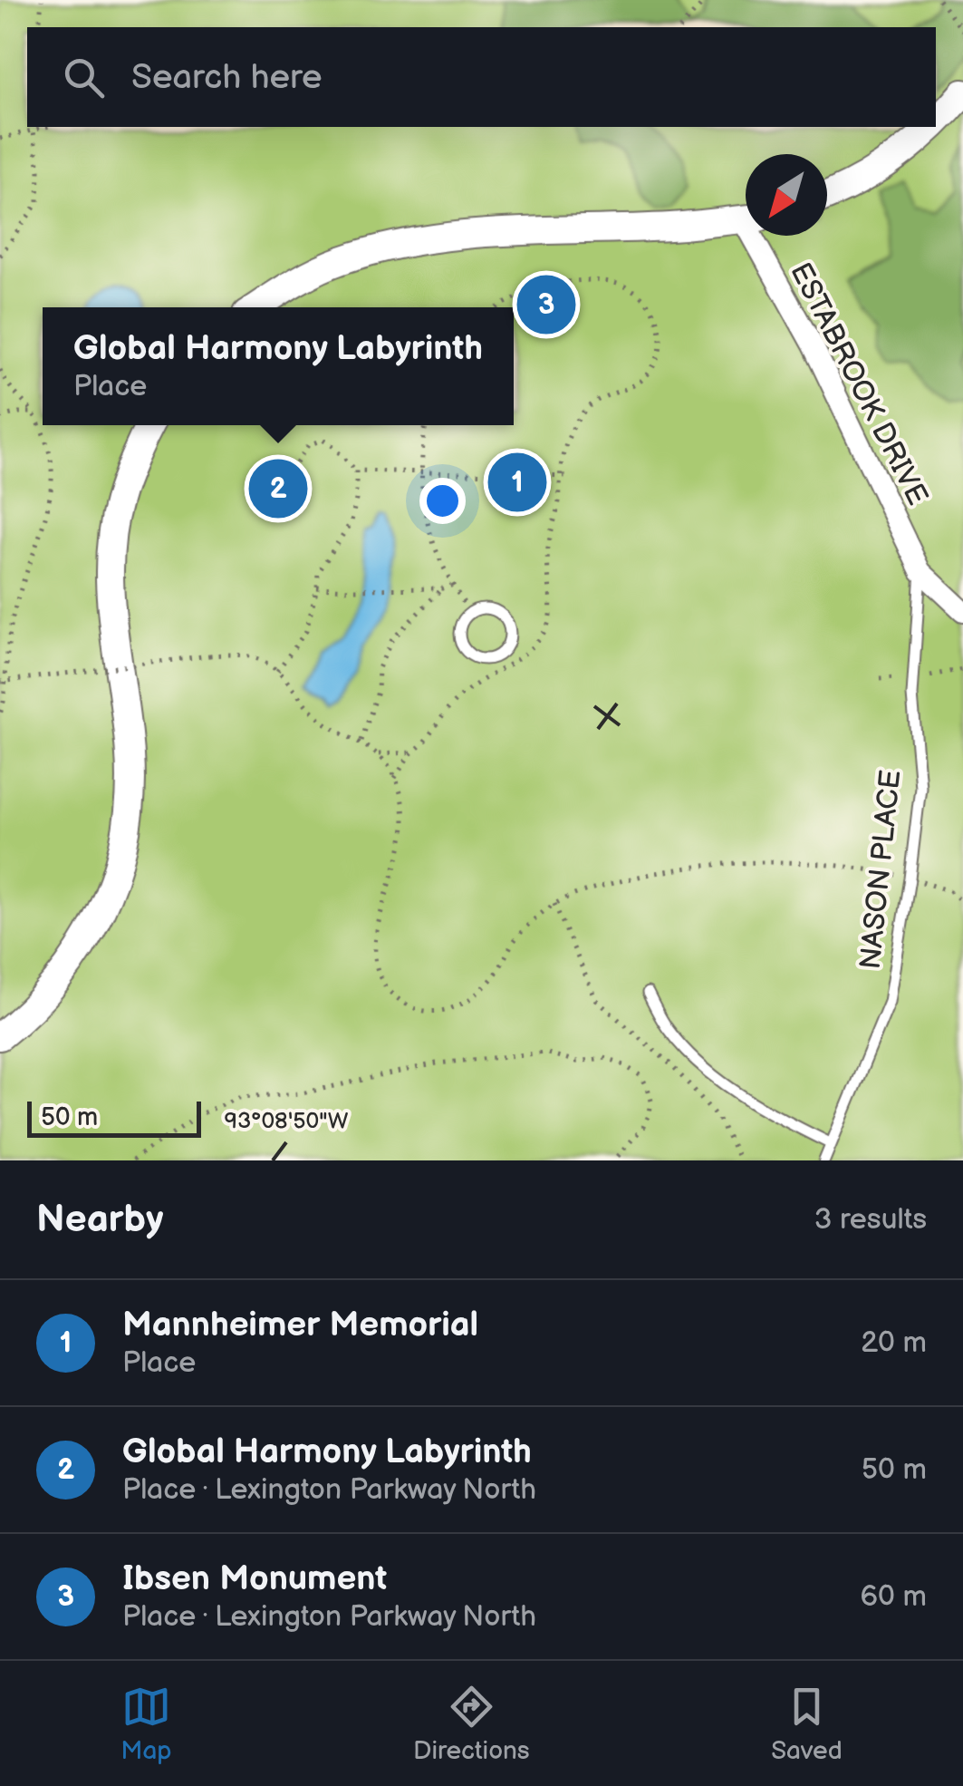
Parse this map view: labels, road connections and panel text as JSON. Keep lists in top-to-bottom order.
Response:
{
  "streets": {
    "street": ["ESTABROOK DRIVE"],
    "lane": ["NASON PLACE"]
  },
  "crossings": [
    ["ESTABROOK DRIVE", "NASON PLACE"]
  ],
  "scale_bar": "50 m",
  "north": "bottom left",
  "page": {
    "search": "Search here",
    "pins": ["3", "1", "2"],
    "popup": ["Global Harmony Labyrinth", "Place"],
    "scale": "50 m",
    "heading": ["Nearby", "3 results"],
    "list": [
      {
        "mark": "1",
        "name": "Mannheimer Memorial",
        "note": "Place",
        "value": "20 m"
      },
      {
        "mark": "2",
        "name": "Global Harmony Labyrinth",
        "note": "Place · Lexington Parkway North",
        "value": "50 m"
      },
      {
        "mark": "3",
        "name": "Ibsen Monument",
        "note": "Place · Lexington Parkway North",
        "value": "60 m"
      }
    ],
    "nav": ["Map", "Directions", "Saved"]
  },
  "coordinates": ["93°08'50\"W"]
}
